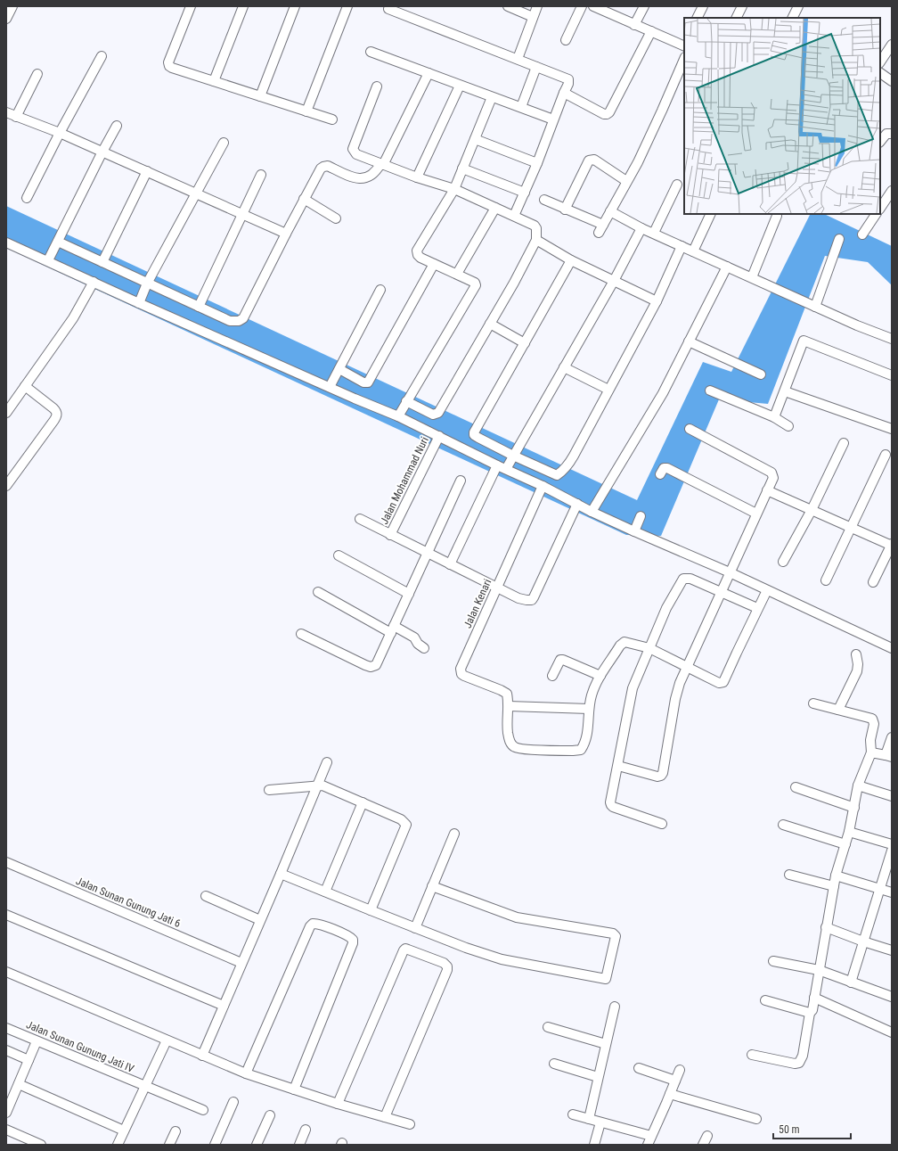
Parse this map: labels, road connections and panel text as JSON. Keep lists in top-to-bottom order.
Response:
{
  "streets": {
    "street": [
      "Jalan Mohammad Nuri",
      "Jalan Kenari",
      "Jalan Sunan Gunung Jati 6",
      "Jalan Sunan Gunung Jati IV"
    ]
  },
  "scale_bar": "50 m"
}
